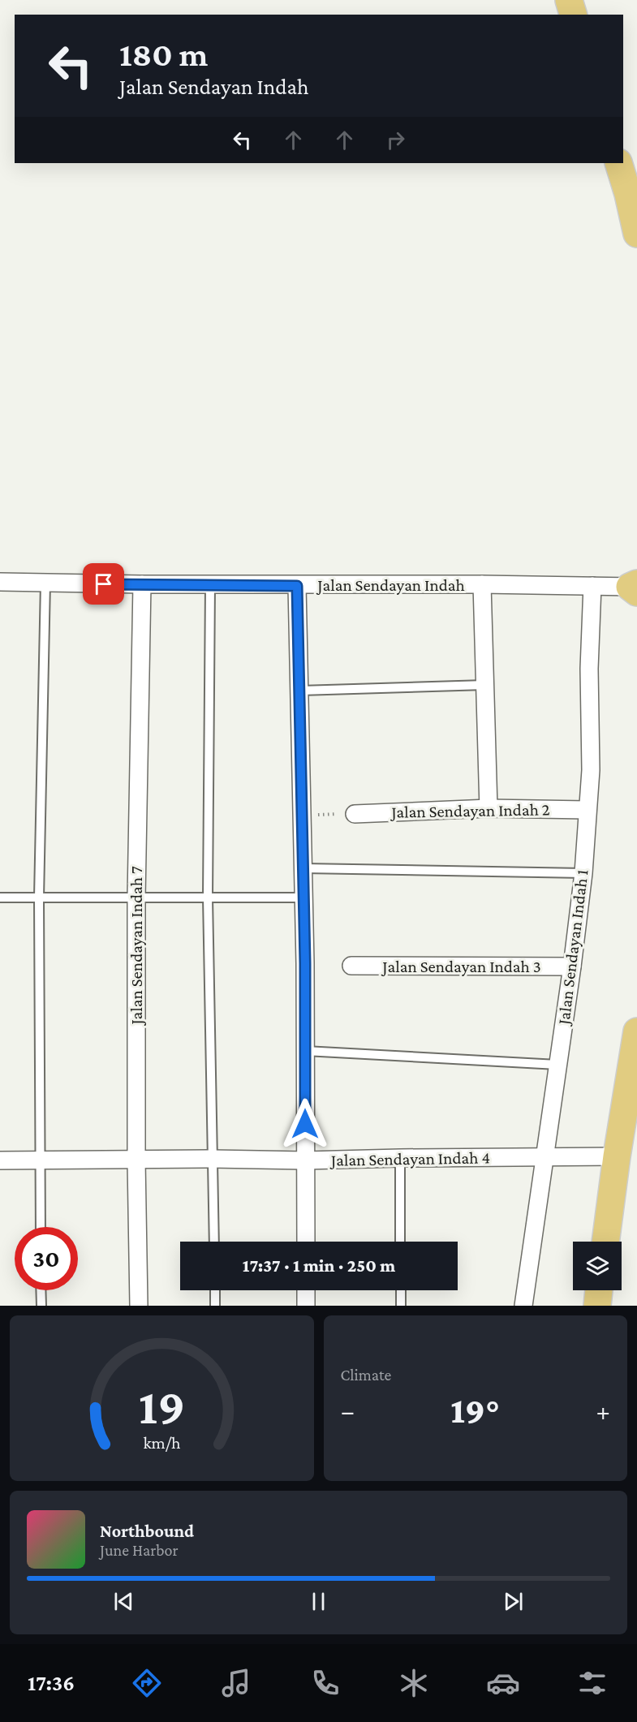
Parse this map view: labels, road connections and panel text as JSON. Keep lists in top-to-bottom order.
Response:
{
  "streets": {
    "street": [
      "Jalan Sendayan Indah",
      "Jalan Sendayan Indah 2",
      "Jalan Sendayan Indah 7",
      "Jalan Sendayan Indah 1",
      "Jalan Sendayan Indah 3",
      "Jalan Sendayan Indah 4"
    ]
  },
  "crossings": [
    ["Jalan Sendayan Indah", "Jalan Sendayan Indah 7"],
    ["Jalan Sendayan Indah", "Jalan Sendayan Indah 1"],
    ["Jalan Sendayan Indah 2", "Jalan Sendayan Indah 1"],
    ["Jalan Sendayan Indah 7", "Jalan Sendayan Indah 4"],
    ["Jalan Sendayan Indah 1", "Jalan Sendayan Indah 3"],
    ["Jalan Sendayan Indah 1", "Jalan Sendayan Indah 4"]
  ],
  "page": {
    "turn": ["180 m", "Jalan Sendayan Indah"],
    "limit": "30",
    "trip": "17:37 · 1 min · 250 m",
    "tile": "Climate",
    "heat": ["−", "19°", "+"],
    "song": ["Northbound", "June Harbor"],
    "tabs": "17:36",
    "gauge": ["19", "km/h"]
  }
}
